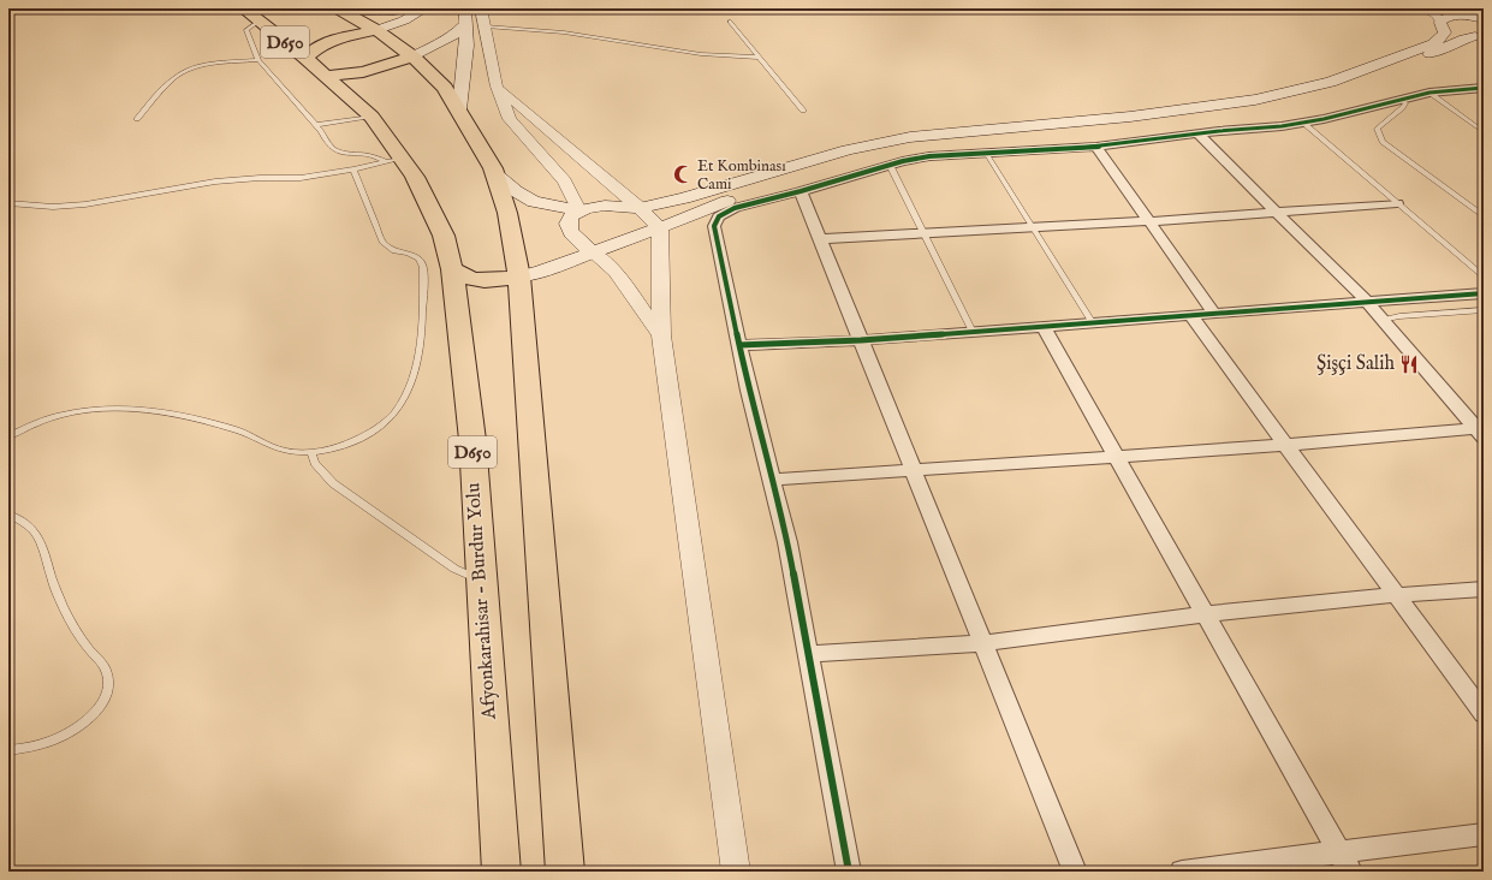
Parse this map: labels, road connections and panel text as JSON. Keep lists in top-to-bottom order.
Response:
{
  "streets": {
    "highway": ["D650", "Afyonkarahisar - Burdur Yolu"]
  },
  "places": {
    "mosque": ["Et Kombinası Cami"],
    "restaurant": ["Şişçi Salih"]
  }
}
